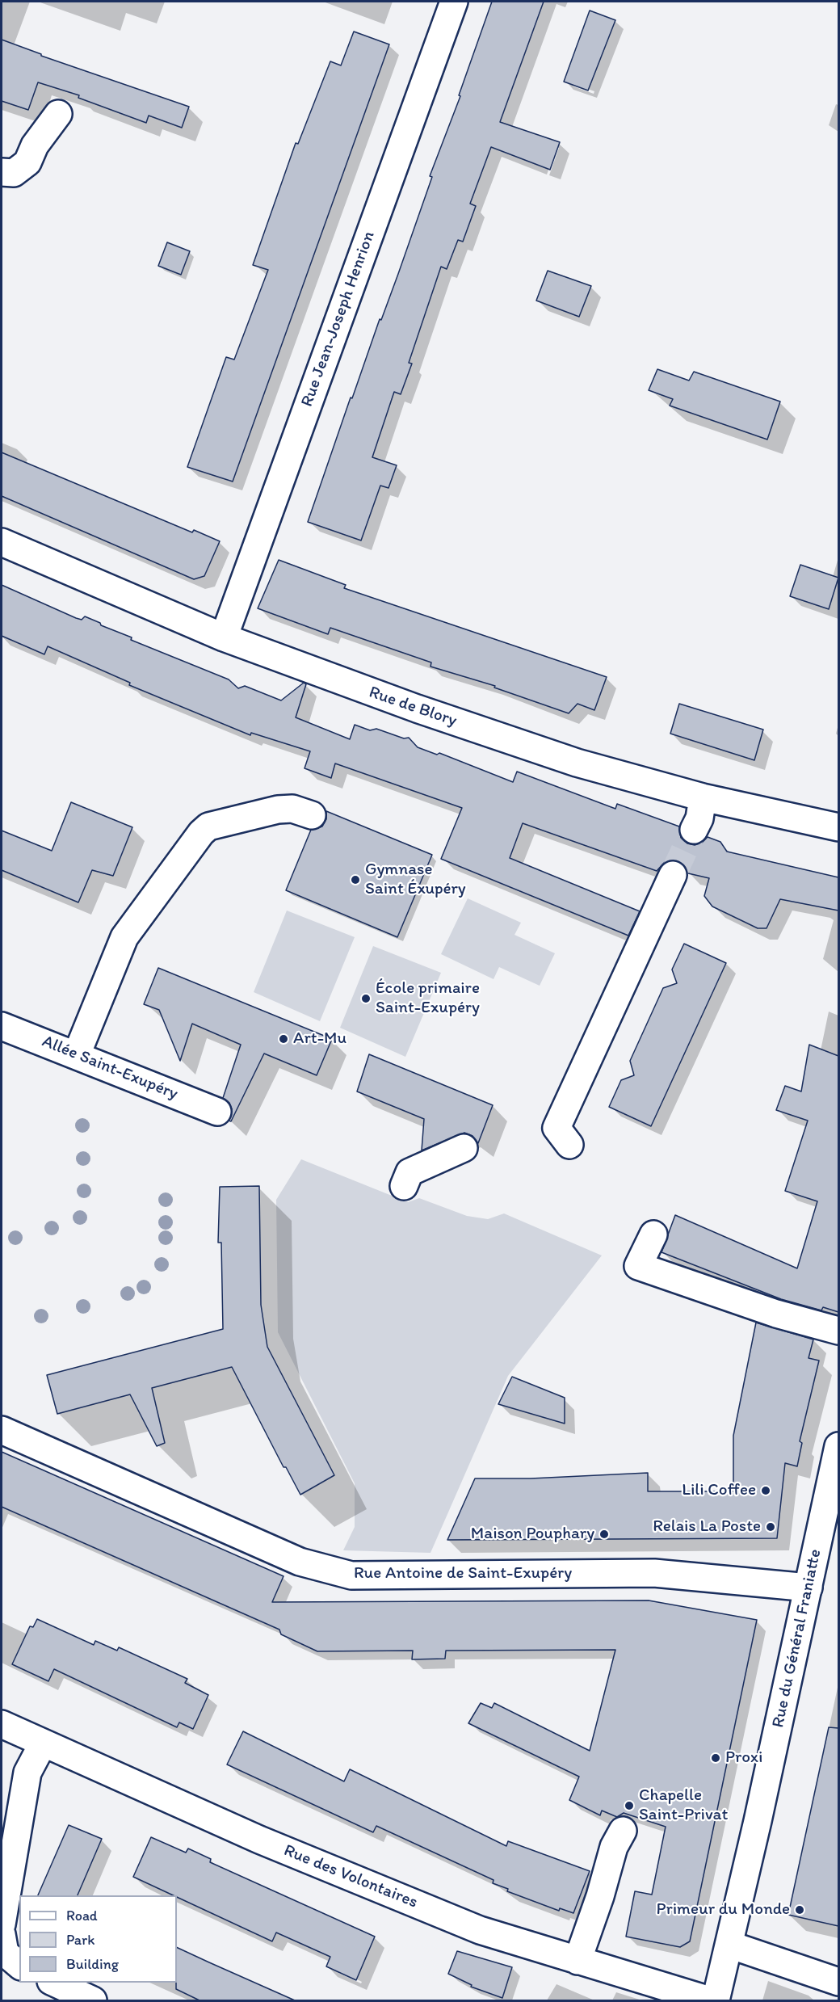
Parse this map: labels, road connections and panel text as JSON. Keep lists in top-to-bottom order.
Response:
{
  "streets": {
    "street": [
      "Rue Jean-Joseph Henrion",
      "Rue de Blory",
      "Allée Saint-Exupéry",
      "Rue Antoine de Saint-Exupéry",
      "Rue du Général Franiatte",
      "Rue des Volontaires"
    ]
  },
  "crossings": [
    ["Rue Jean-Joseph Henrion", "Rue de Blory"],
    ["Rue Antoine de Saint-Exupéry", "Rue du Général Franiatte"]
  ],
  "places": [
    "Gymnase Saint Éxupéry",
    "École primaire Saint-Exupéry",
    "Art-Mu",
    "Lili Coffee",
    "Relais La Poste",
    "Maison Pouphary",
    "Proxi",
    "Chapelle Saint-Privat",
    "Primeur du Monde"
  ],
  "legend": ["Road", "Park", "Building"]
}
